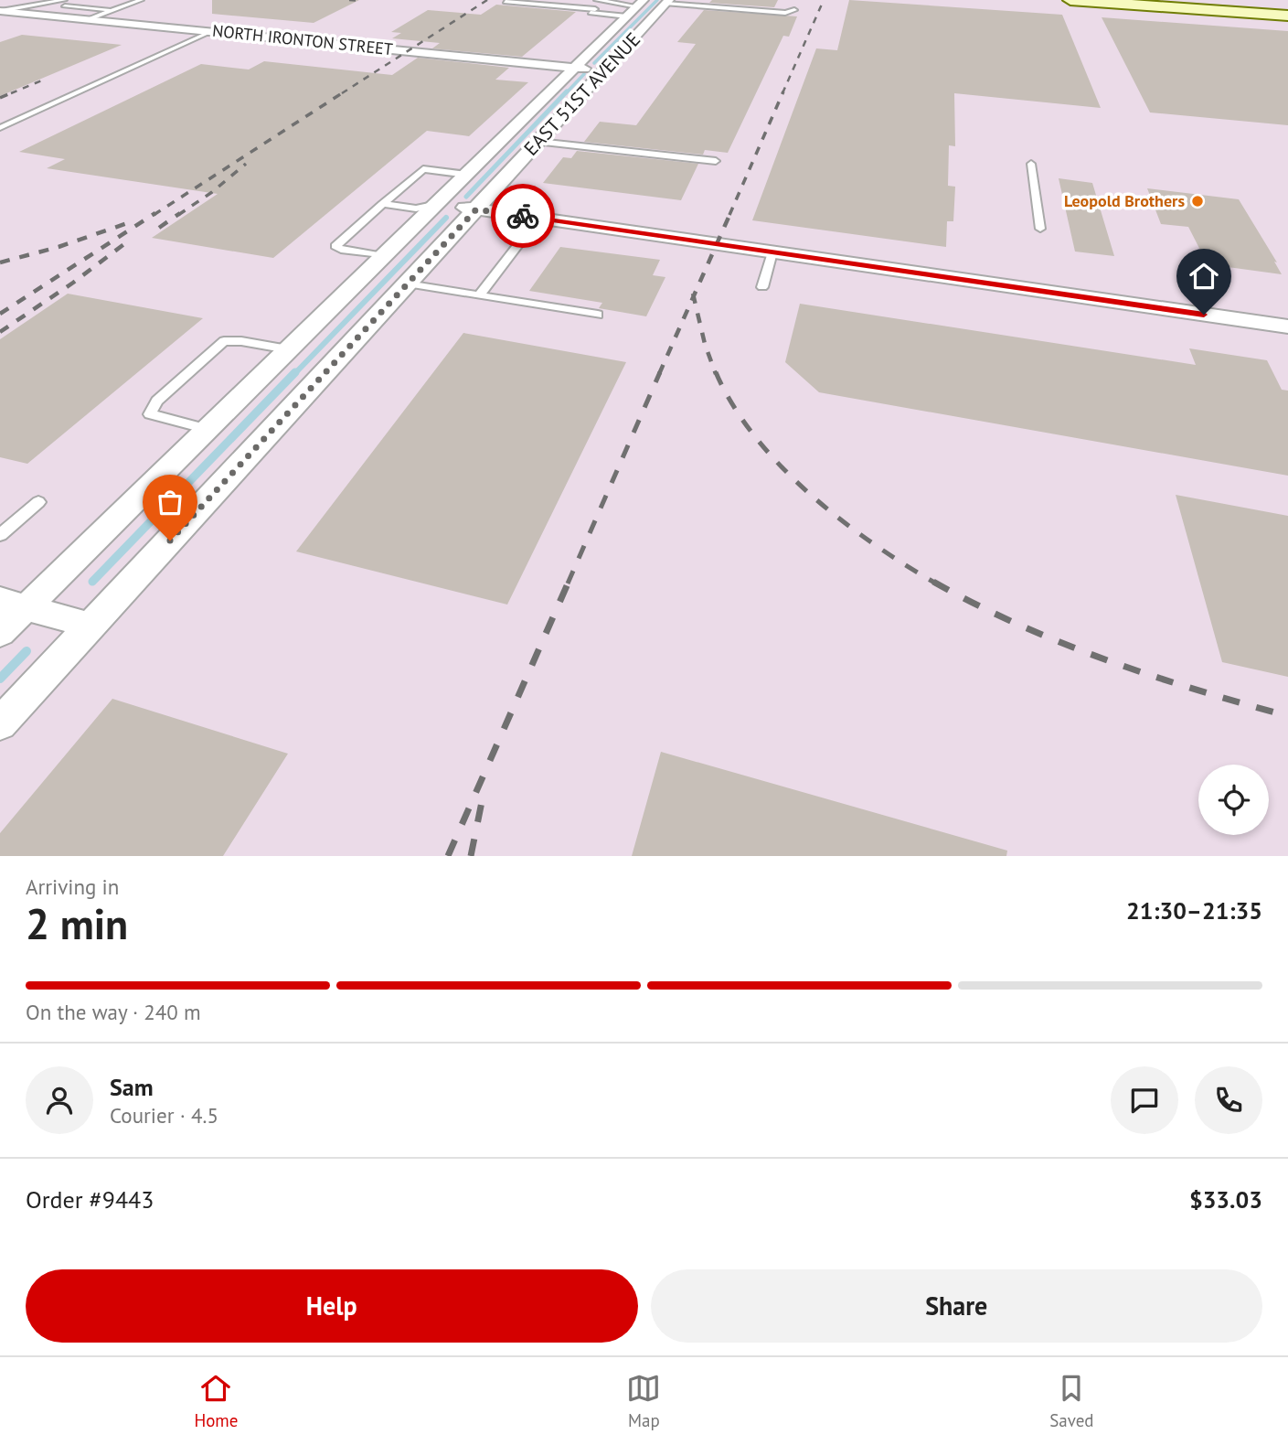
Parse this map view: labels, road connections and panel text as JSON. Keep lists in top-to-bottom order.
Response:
{
  "streets": {
    "street": ["NORTH IRONTON STREET", "EAST 51ST AVENUE"]
  },
  "crossings": [
    ["NORTH IRONTON STREET", "EAST 51ST AVENUE"]
  ],
  "places": ["Leopold Brothers"],
  "page": {
    "heading": ["2 min", "Arriving in", "21:30–21:35"],
    "panel": [
      "Sam",
      "Courier · 4.5",
      "Order #9443",
      "$33.03"
    ],
    "bar": "On the way · 240 m",
    "buttons": ["Help", "Share"],
    "tabs": ["Home", "Map", "Saved"]
  }
}
